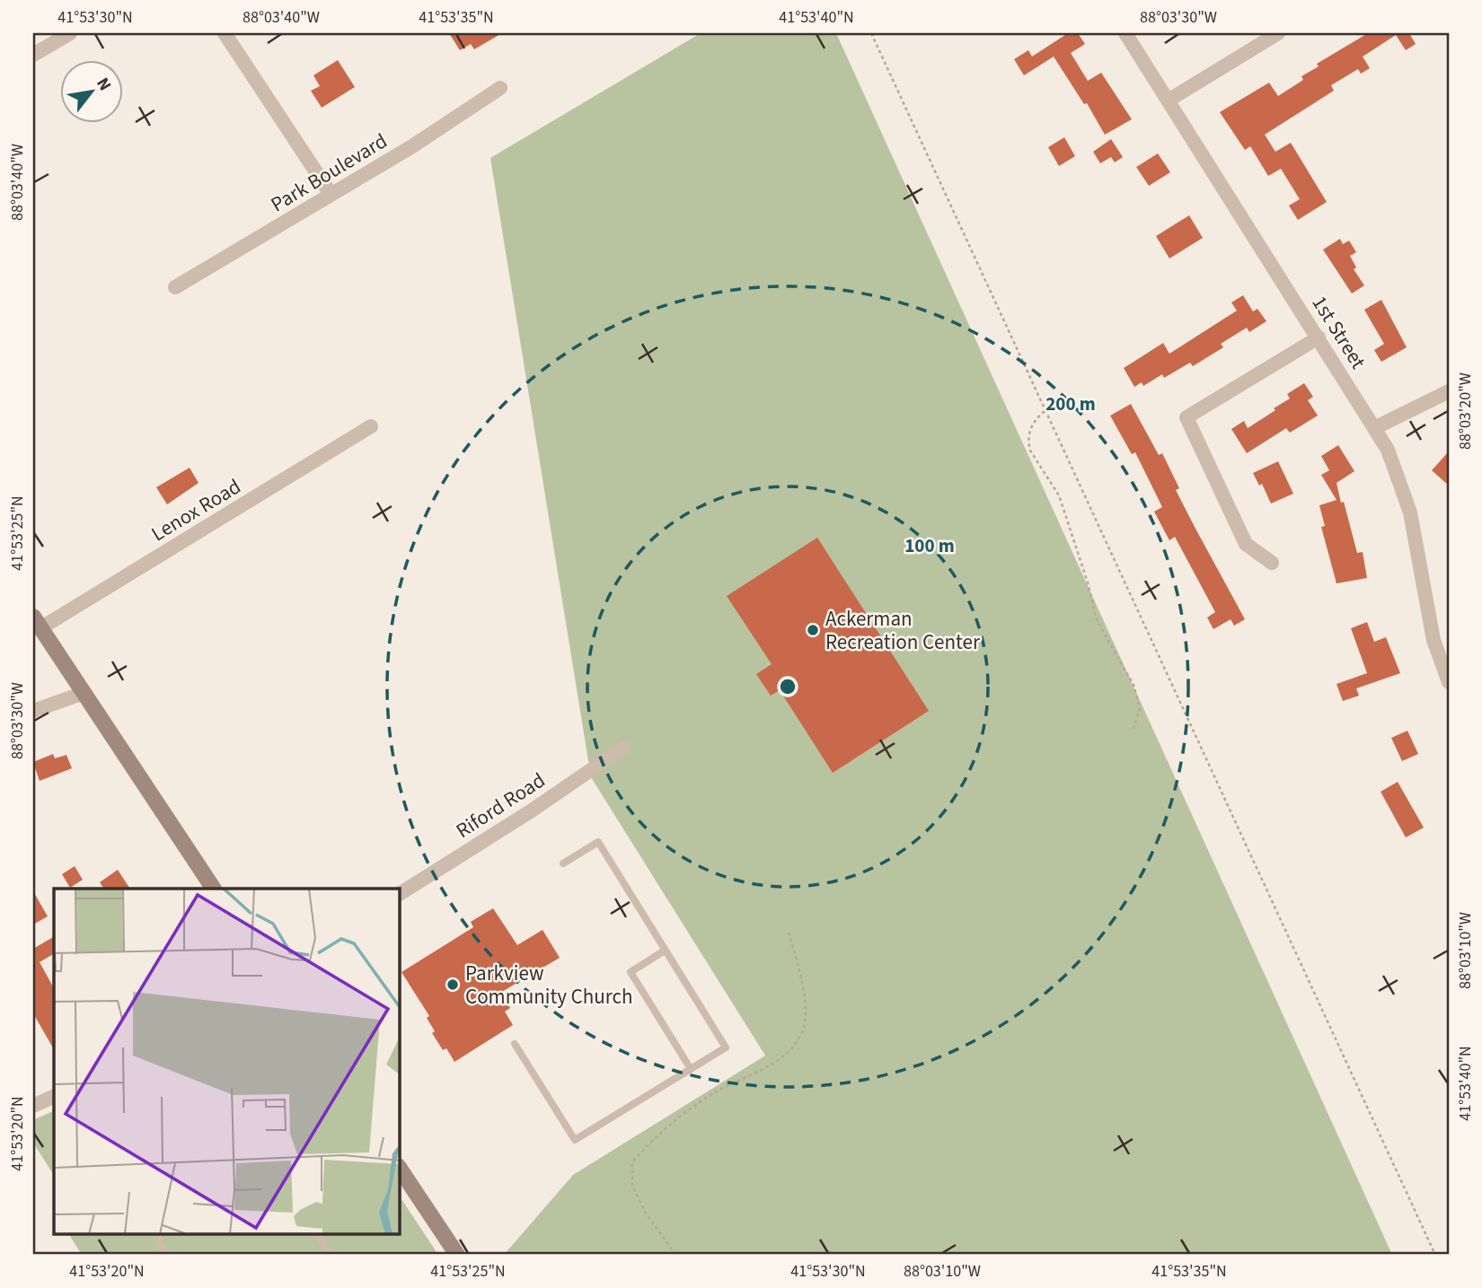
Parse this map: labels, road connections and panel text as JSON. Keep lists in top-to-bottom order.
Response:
{
  "streets": {
    "street": [
      "Park Boulevard",
      "1st Street",
      "Lenox Road",
      "Riford Road"
    ]
  },
  "places": ["Ackerman Recreation Center", "Parkview Community Church"],
  "north": "top right",
  "coordinates": [
    "41°53'30\"N",
    "88°03'40\"W",
    "41°53'35\"N",
    "41°53'40\"N",
    "88°03'30\"W",
    "88°03'20\"W",
    "41°53'25\"N",
    "88°03'10\"W",
    "41°53'20\"N"
  ],
  "rings": ["200 m", "100 m"]
}
